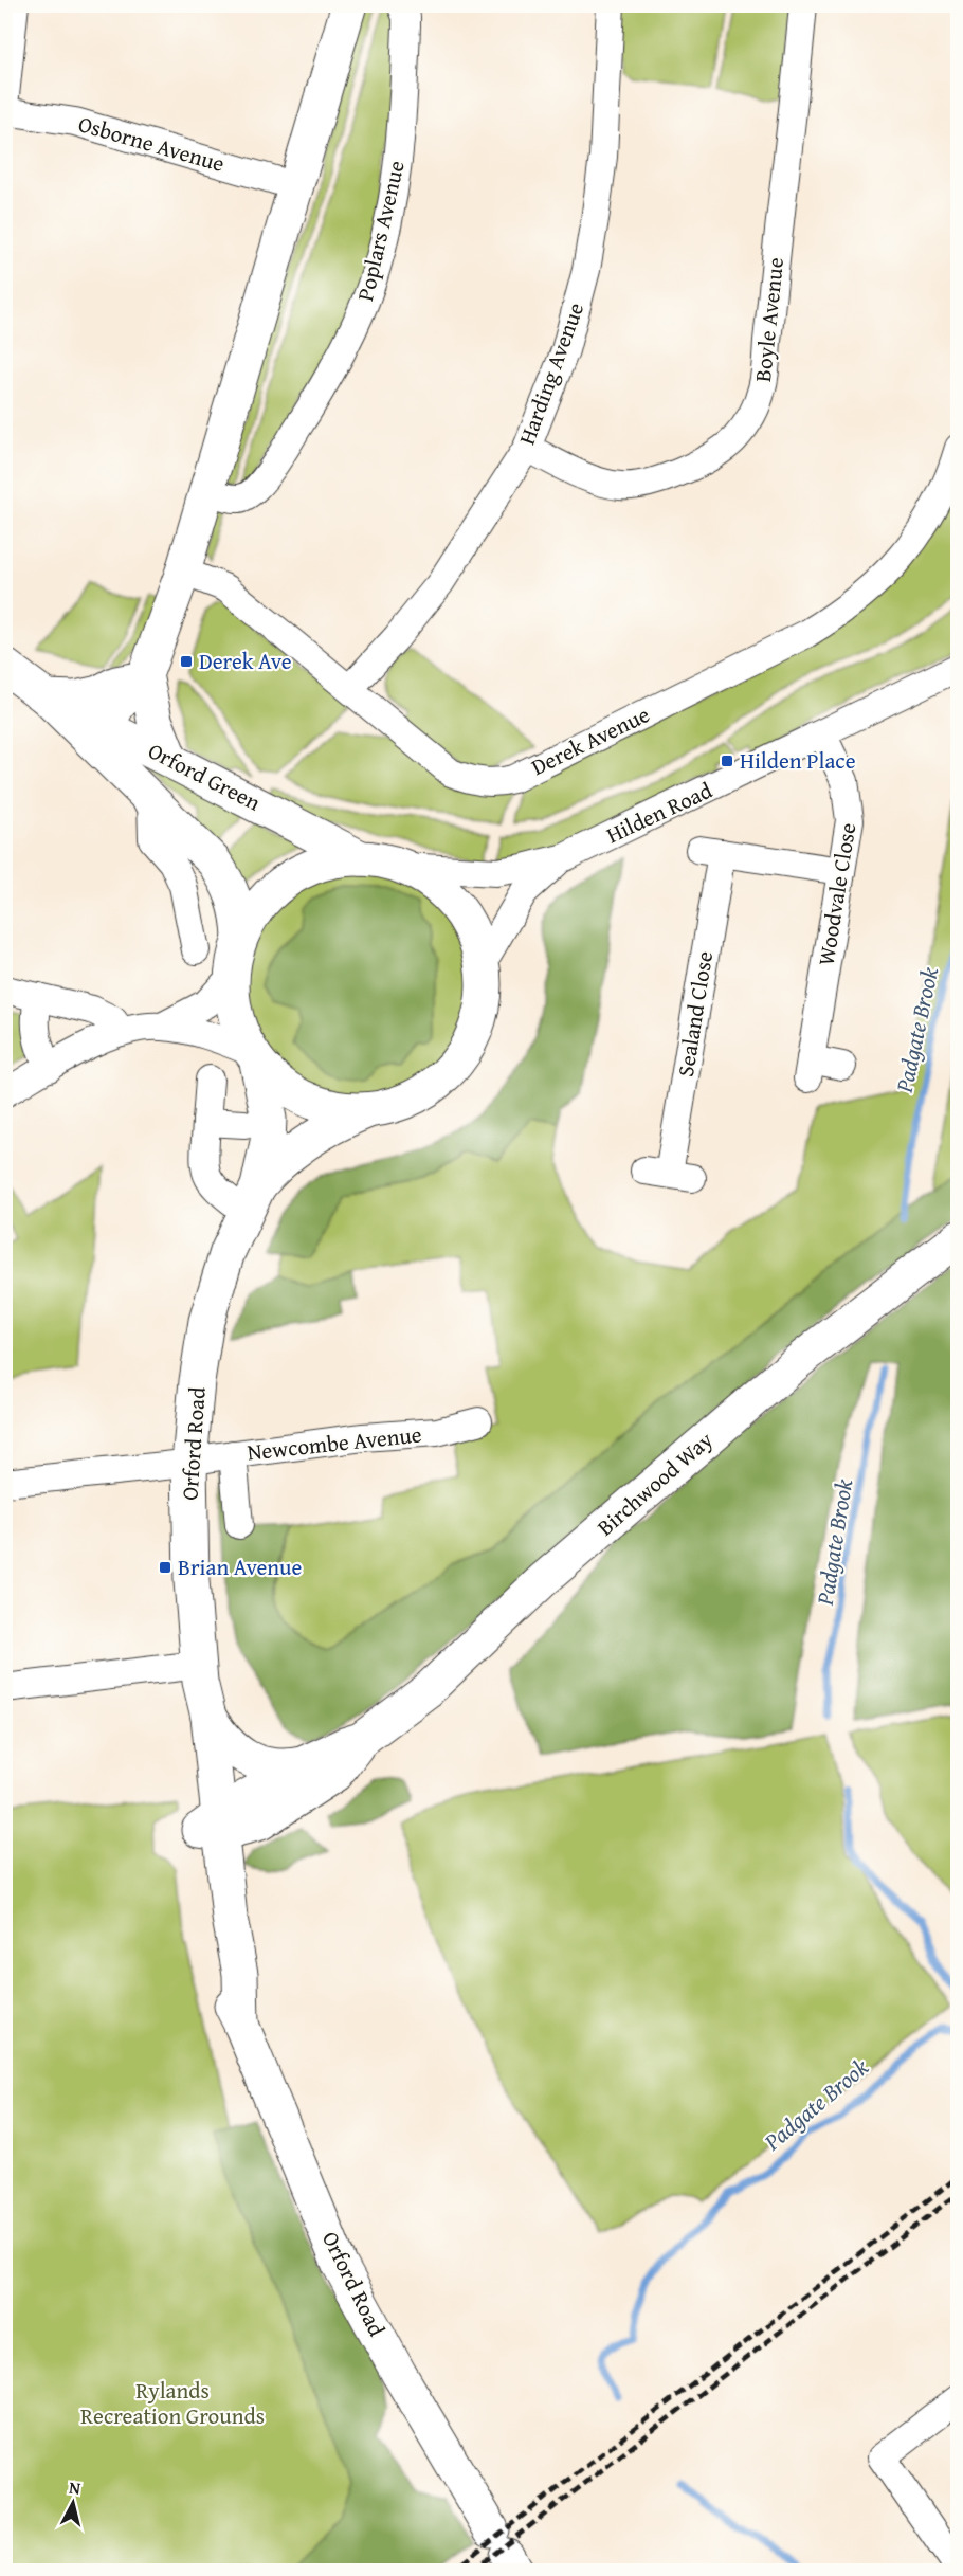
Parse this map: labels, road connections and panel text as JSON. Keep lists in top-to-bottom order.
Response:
{
  "streets": {
    "main road": ["Orford Green", "Orford Road", "Birchwood Way"],
    "street": [
      "Osborne Avenue",
      "Poplars Avenue",
      "Boyle Avenue",
      "Harding Avenue",
      "Derek Avenue",
      "Hilden Road",
      "Woodvale Close",
      "Sealand Close",
      "Newcombe Avenue"
    ]
  },
  "crossings": [
    ["Boyle Avenue", "Harding Avenue"],
    ["Harding Avenue", "Derek Avenue"],
    ["Hilden Road", "Woodvale Close"],
    ["Woodvale Close", "Sealand Close"],
    ["Orford Road", "Newcombe Avenue"],
    ["Orford Road", "Birchwood Way"]
  ],
  "water": ["Padgate Brook"],
  "parks": ["Rylands Recreation Grounds"],
  "places": {
    "transit": ["Derek Ave", "Hilden Place", "Brian Avenue"]
  },
  "north": "top"
}
